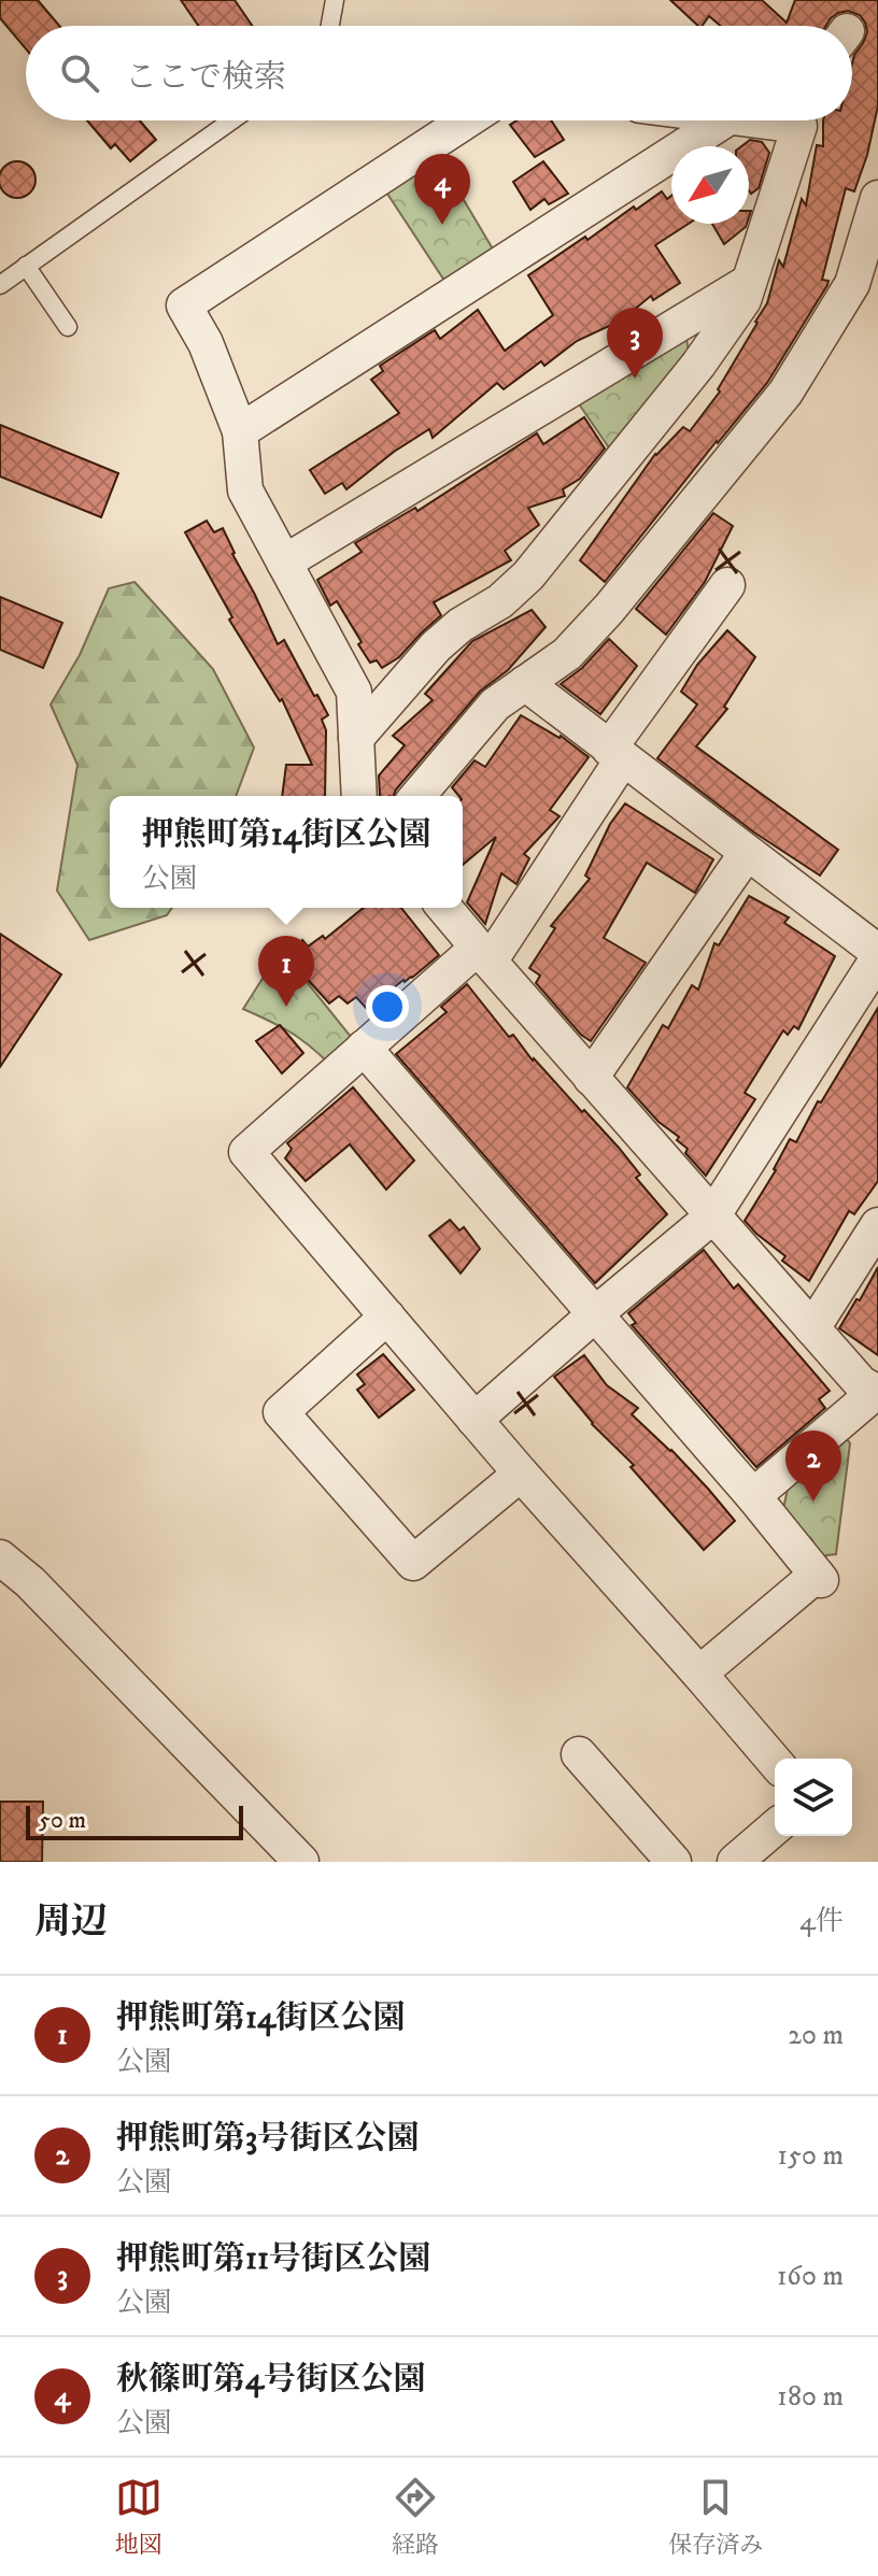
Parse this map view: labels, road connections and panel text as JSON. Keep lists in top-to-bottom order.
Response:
{
  "scale_bar": "50 m",
  "north": "bottom left",
  "page": {
    "search": "ここで検索",
    "pins": [
      "4",
      "3",
      "1",
      "2"
    ],
    "popup": ["押熊町第14街区公園", "公園"],
    "scale": "50 m",
    "heading": ["周辺", "4件"],
    "list": [
      {
        "mark": "1",
        "name": "押熊町第14街区公園",
        "note": "公園",
        "value": "20 m"
      },
      {
        "mark": "2",
        "name": "押熊町第3号街区公園",
        "note": "公園",
        "value": "150 m"
      },
      {
        "mark": "3",
        "name": "押熊町第11号街区公園",
        "note": "公園",
        "value": "160 m"
      },
      {
        "mark": "4",
        "name": "秋篠町第4号街区公園",
        "note": "公園",
        "value": "180 m"
      }
    ],
    "nav": ["地図", "経路", "保存済み"]
  }
}
